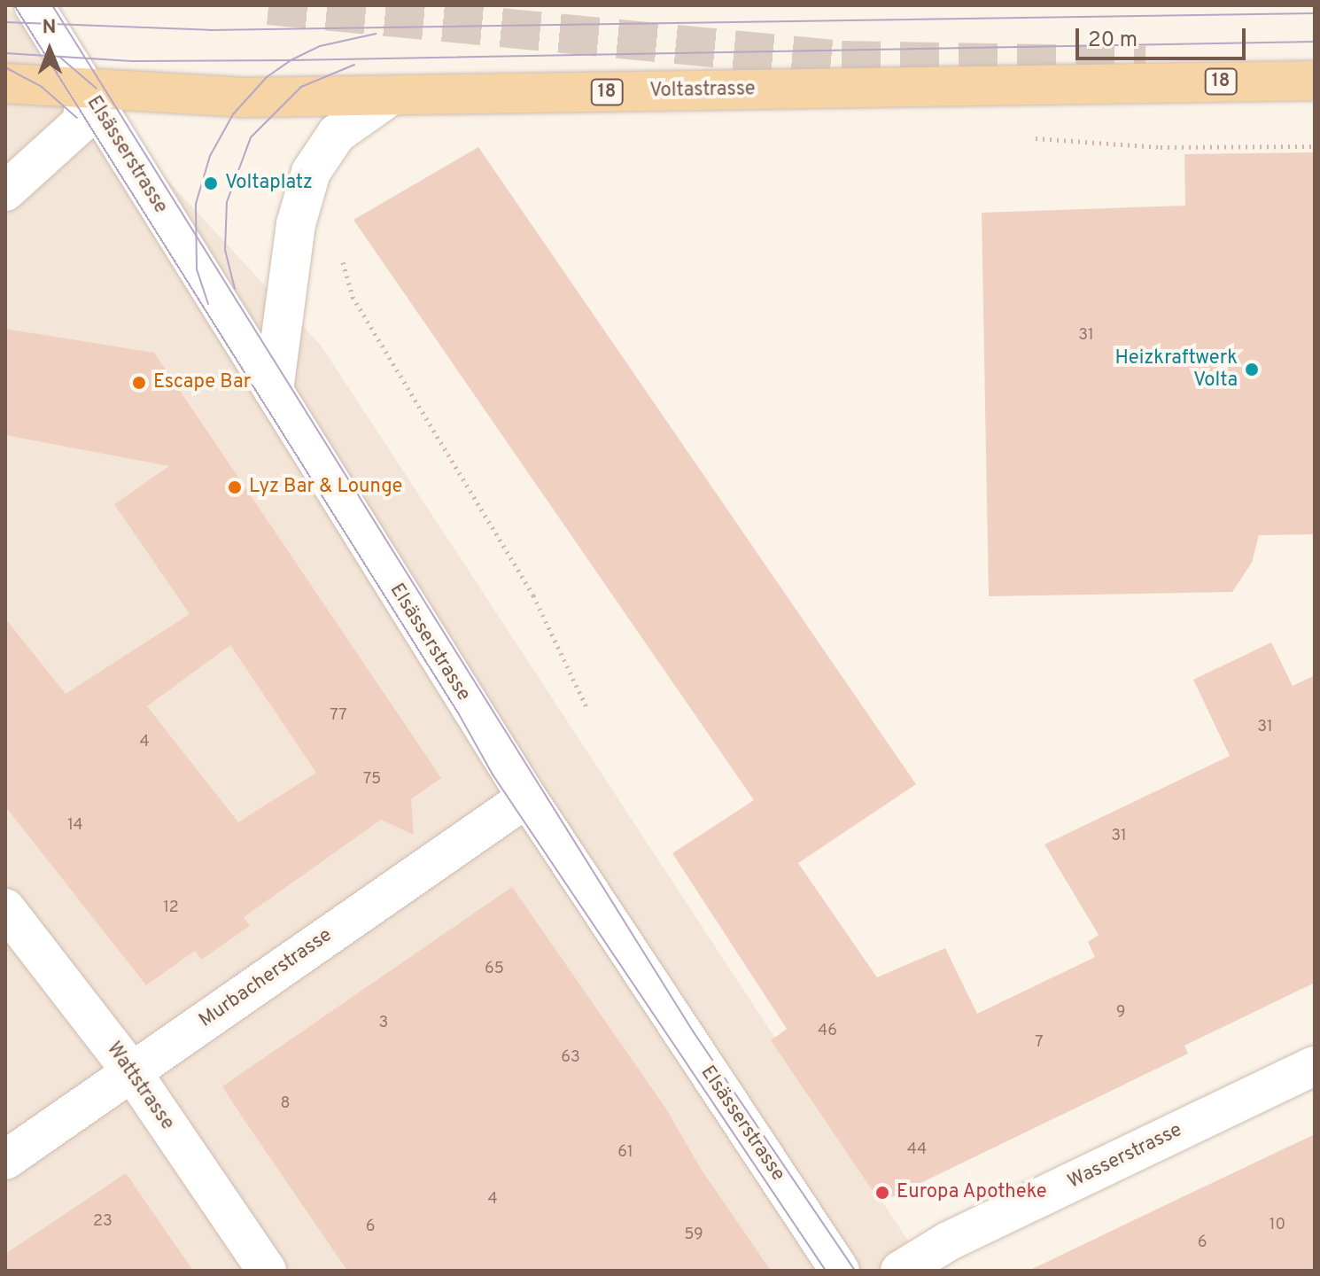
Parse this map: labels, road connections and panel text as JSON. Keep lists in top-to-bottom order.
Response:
{
  "streets": {
    "main road": ["18", "Voltastrasse"],
    "street": [
      "Elsässerstrasse",
      "Murbacherstrasse",
      "Wattstrasse",
      "Wasserstrasse"
    ]
  },
  "crossings": [
    ["Voltastrasse", "Elsässerstrasse"],
    ["Elsässerstrasse", "Murbacherstrasse"],
    ["Murbacherstrasse", "Wattstrasse"]
  ],
  "places": [
    "Voltaplatz",
    "Heizkraftwerk Volta",
    "Escape Bar",
    "Lyz Bar & Lounge",
    "Europa Apotheke"
  ],
  "house_numbers": [
    "31",
    "77",
    "31",
    "4",
    "75",
    "14",
    "31",
    "12",
    "65",
    "9",
    "3",
    "46",
    "7",
    "63",
    "8",
    "44",
    "61",
    "4",
    "23",
    "10",
    "6",
    "59",
    "6"
  ],
  "scale_bar": "20 m",
  "north": "top"
}
